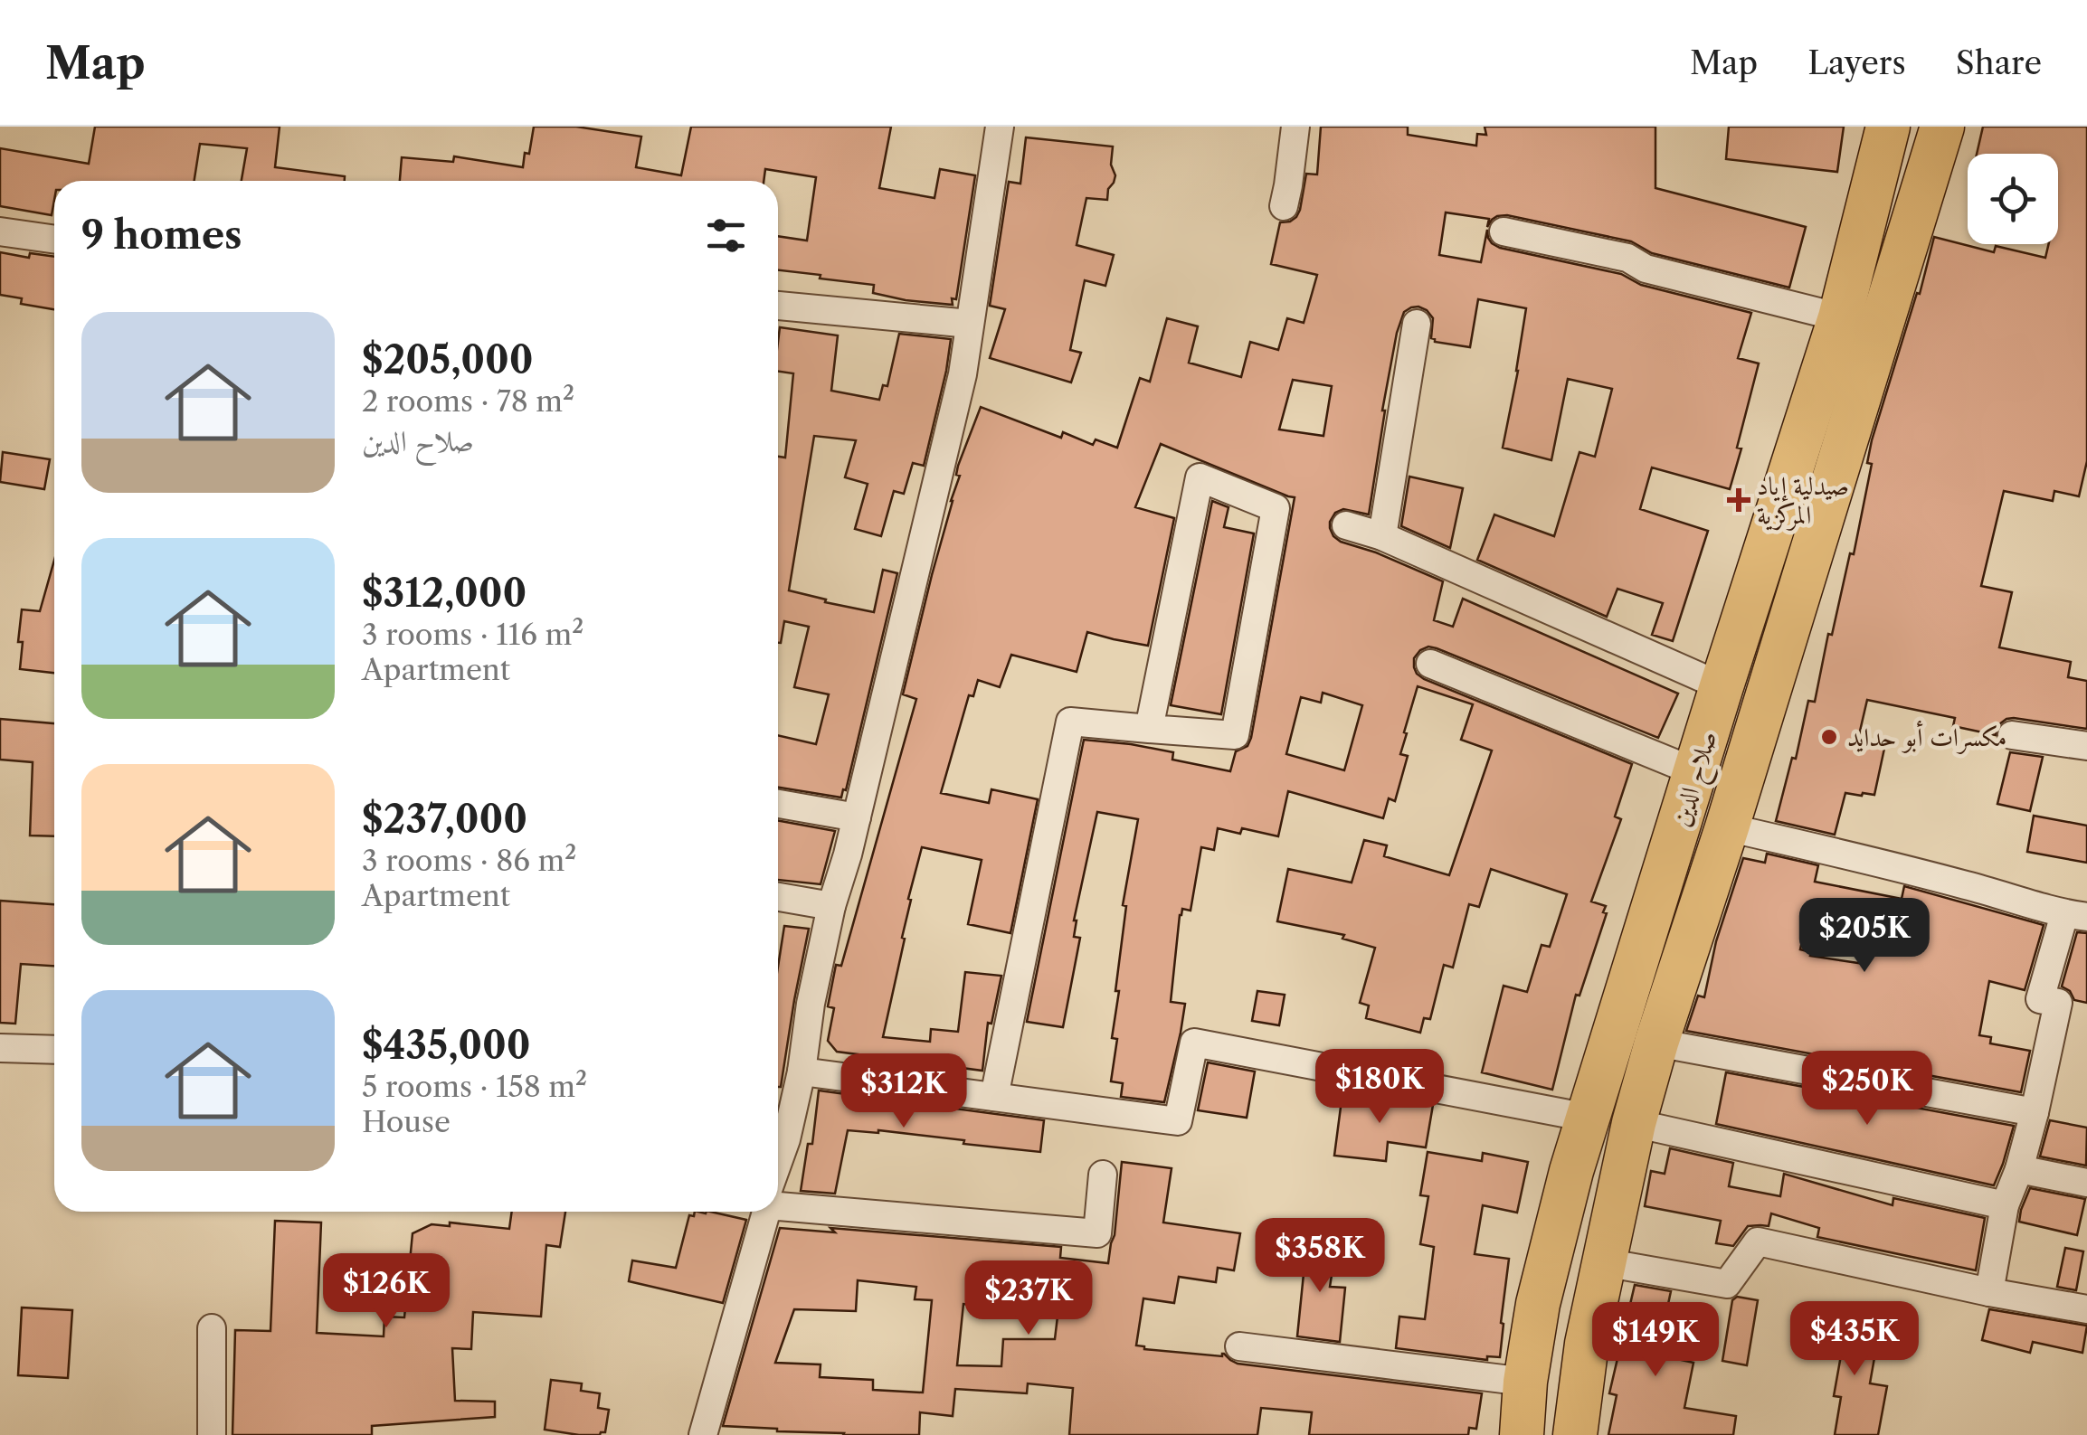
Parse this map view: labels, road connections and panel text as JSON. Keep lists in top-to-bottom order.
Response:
{
  "streets": {
    "highway": ["صلاح الدين"]
  },
  "places": {
    "health": ["صيدلية إياد المركزية"],
    "other": ["مكسرات أبو حدايد"]
  },
  "page": {
    "header": "Map",
    "nav": ["Map", "Layers", "Share"],
    "heading": "9 homes",
    "list": [
      {
        "name": "$205,000",
        "note": "2 rooms · 78 m² · صلاح الدين"
      },
      {
        "name": "$312,000",
        "note": "3 rooms · 116 m² · Apartment"
      },
      {
        "name": "$237,000",
        "note": "3 rooms · 86 m² · Apartment"
      },
      {
        "name": "$435,000",
        "note": "5 rooms · 158 m² · House"
      }
    ],
    "price": [
      "$205K",
      "$180K",
      "$250K",
      "$312K",
      "$358K",
      "$126K",
      "$237K",
      "$435K",
      "$149K"
    ]
  }
}
